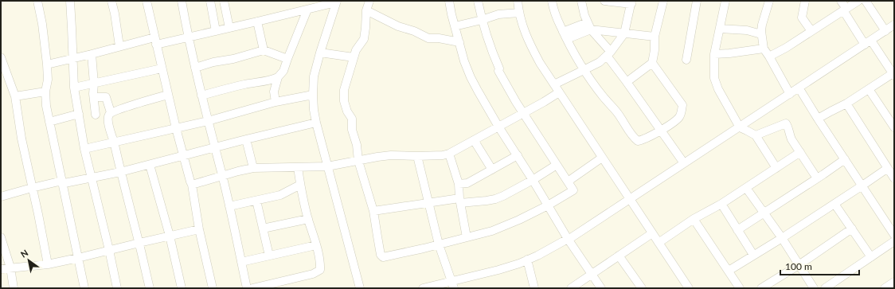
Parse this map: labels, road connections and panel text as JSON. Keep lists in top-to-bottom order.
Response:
{
  "scale_bar": "100 m",
  "north": "top left"
}
